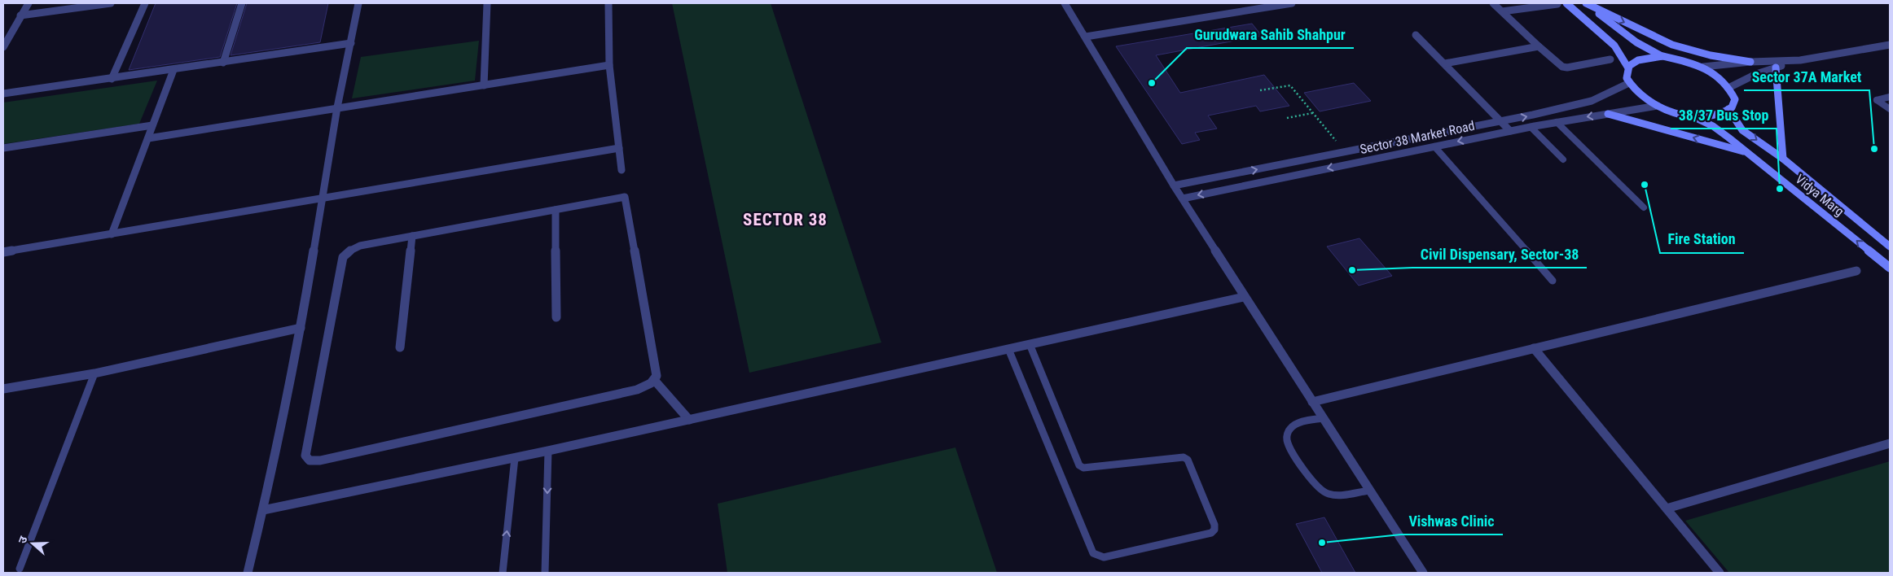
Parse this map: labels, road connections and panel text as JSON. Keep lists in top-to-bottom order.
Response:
{
  "streets": {
    "main road": ["Vidya Marg"],
    "street": ["Sector 38 Market Road"]
  },
  "crossings": [
    ["Sector 38 Market Road", "Vidya Marg"]
  ],
  "districts": ["SECTOR 38"],
  "places": [
    "Gurudwara Sahib Shahpur",
    "Sector 37A Market",
    "Fire Station",
    "38/37 Bus Stop",
    "Civil Dispensary, Sector-38",
    "Vishwas Clinic"
  ],
  "north": "left"
}
